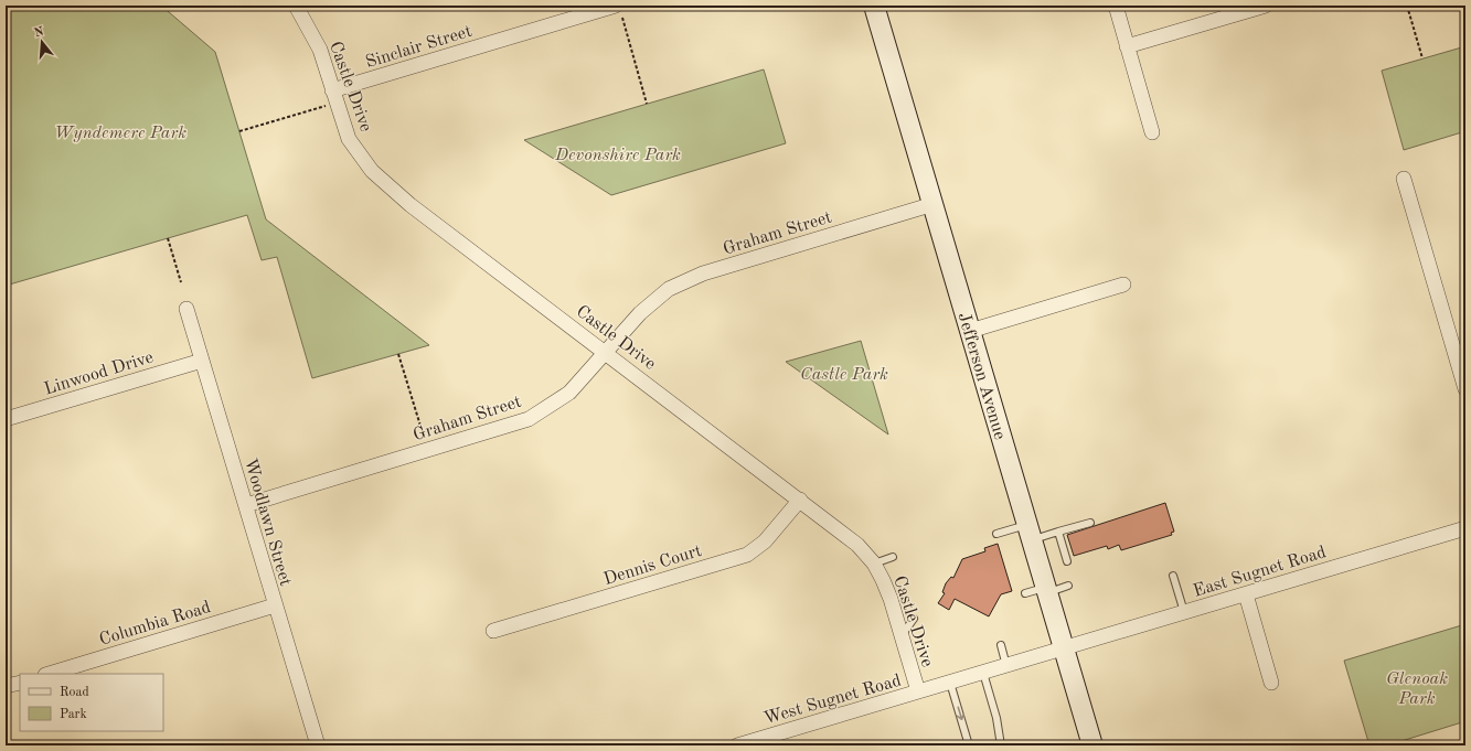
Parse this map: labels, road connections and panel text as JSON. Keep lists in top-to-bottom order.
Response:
{
  "streets": {
    "street": [
      "Sinclair Street",
      "Castle Drive",
      "Graham Street",
      "Linwood Drive",
      "Jefferson Avenue",
      "Woodlawn Street",
      "Dennis Court",
      "East Sugnet Road",
      "Columbia Road",
      "West Sugnet Road"
    ]
  },
  "crossings": [
    ["Sinclair Street", "Castle Drive"],
    ["Castle Drive", "Graham Street"],
    ["Castle Drive", "Dennis Court"],
    ["Castle Drive", "West Sugnet Road"],
    ["Graham Street", "Jefferson Avenue"],
    ["Graham Street", "Woodlawn Street"],
    ["Linwood Drive", "Woodlawn Street"],
    ["Jefferson Avenue", "East Sugnet Road"],
    ["Jefferson Avenue", "West Sugnet Road"],
    ["Woodlawn Street", "Columbia Road"],
    ["East Sugnet Road", "West Sugnet Road"]
  ],
  "parks": [
    "Wyndemere Park",
    "Devonshire Park",
    "Castle Park",
    "Glenoak Park"
  ],
  "legend": ["Road", "Park"],
  "north": "top"
}
